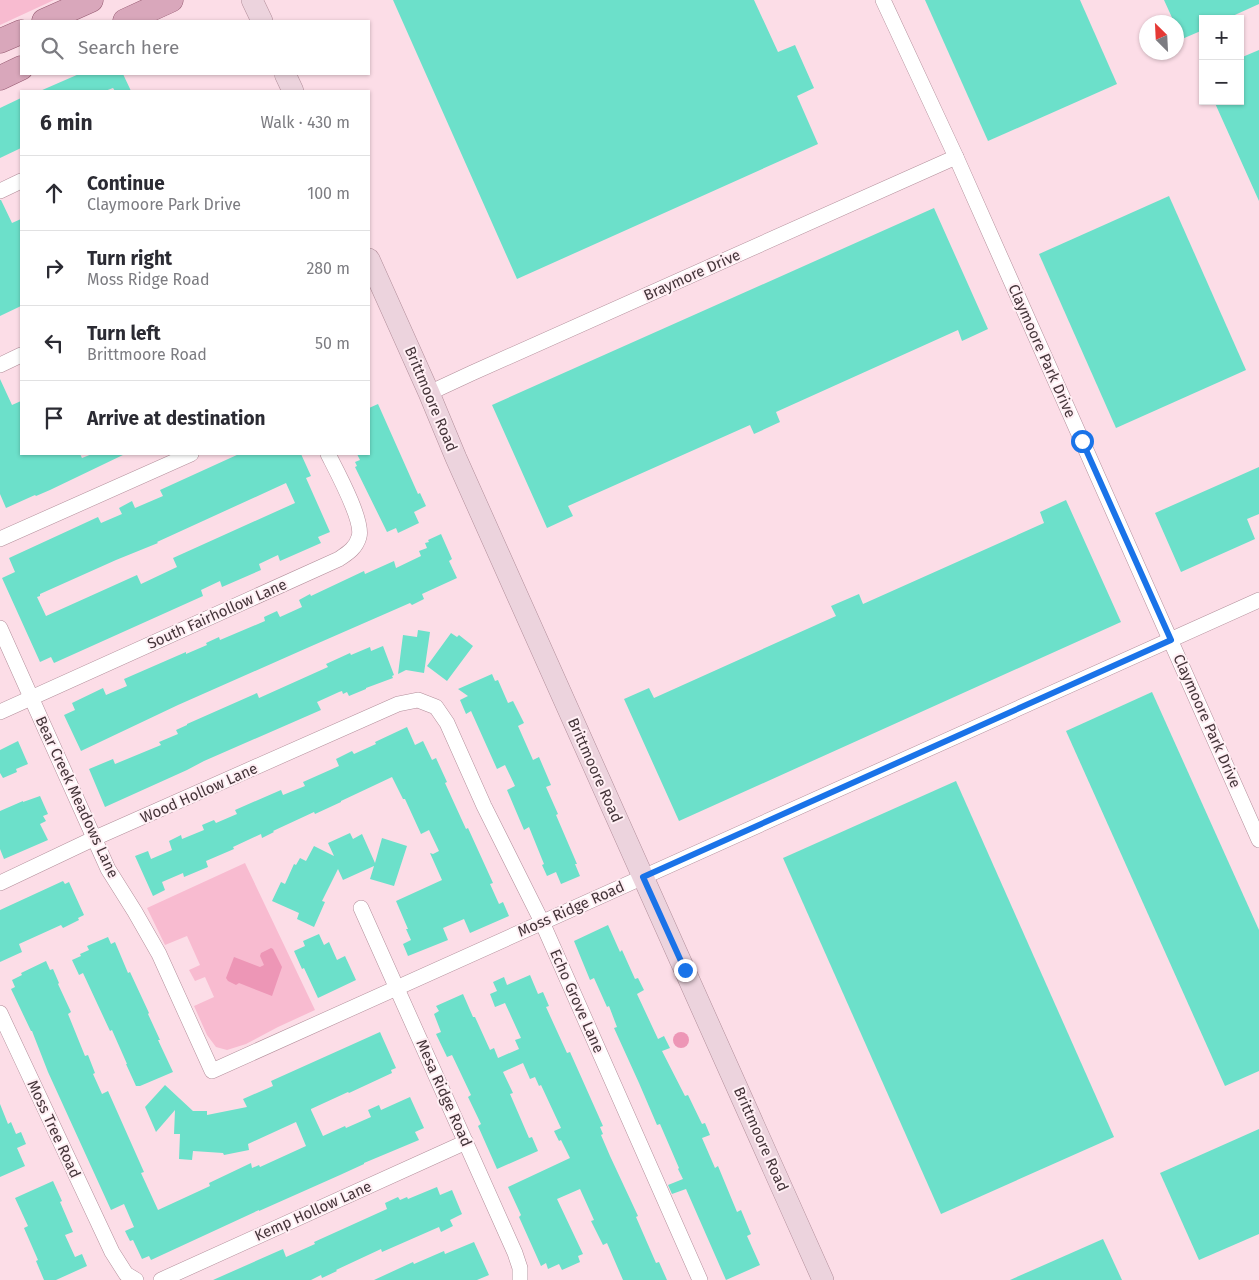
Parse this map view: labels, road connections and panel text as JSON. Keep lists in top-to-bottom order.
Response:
{
  "streets": {
    "main road": ["Brittmoore Road"],
    "street": [
      "Braymore Drive",
      "Claymoore Park Drive",
      "South Fairhollow Lane",
      "Wood Hollow Lane",
      "Bear Creek Meadows Lane",
      "Moss Ridge Road",
      "Echo Grove Lane",
      "Mesa Ridge Road",
      "Moss Tree Road",
      "Kemp Hollow Lane"
    ]
  },
  "crossings": [
    ["Braymore Drive", "Claymoore Park Drive"],
    ["Braymore Drive", "Brittmoore Road"],
    ["Claymoore Park Drive", "Moss Ridge Road"],
    ["Brittmoore Road", "Moss Ridge Road"],
    ["South Fairhollow Lane", "Bear Creek Meadows Lane"],
    ["Wood Hollow Lane", "Bear Creek Meadows Lane"],
    ["Wood Hollow Lane", "Echo Grove Lane"],
    ["Bear Creek Meadows Lane", "Moss Ridge Road"],
    ["Moss Ridge Road", "Echo Grove Lane"],
    ["Moss Ridge Road", "Mesa Ridge Road"],
    ["Mesa Ridge Road", "Kemp Hollow Lane"]
  ],
  "north": "top left",
  "page": {
    "map_buttons": ["+", "−"],
    "search": "Search here",
    "heading": ["6 min", "Walk · 430 m"],
    "list": [
      ["Continue", "Claymoore Park Drive", "100 m"],
      ["Turn right", "Moss Ridge Road", "280 m"],
      ["Turn left", "Brittmoore Road", "50 m"],
      "Arrive at destination"
    ]
  }
}
